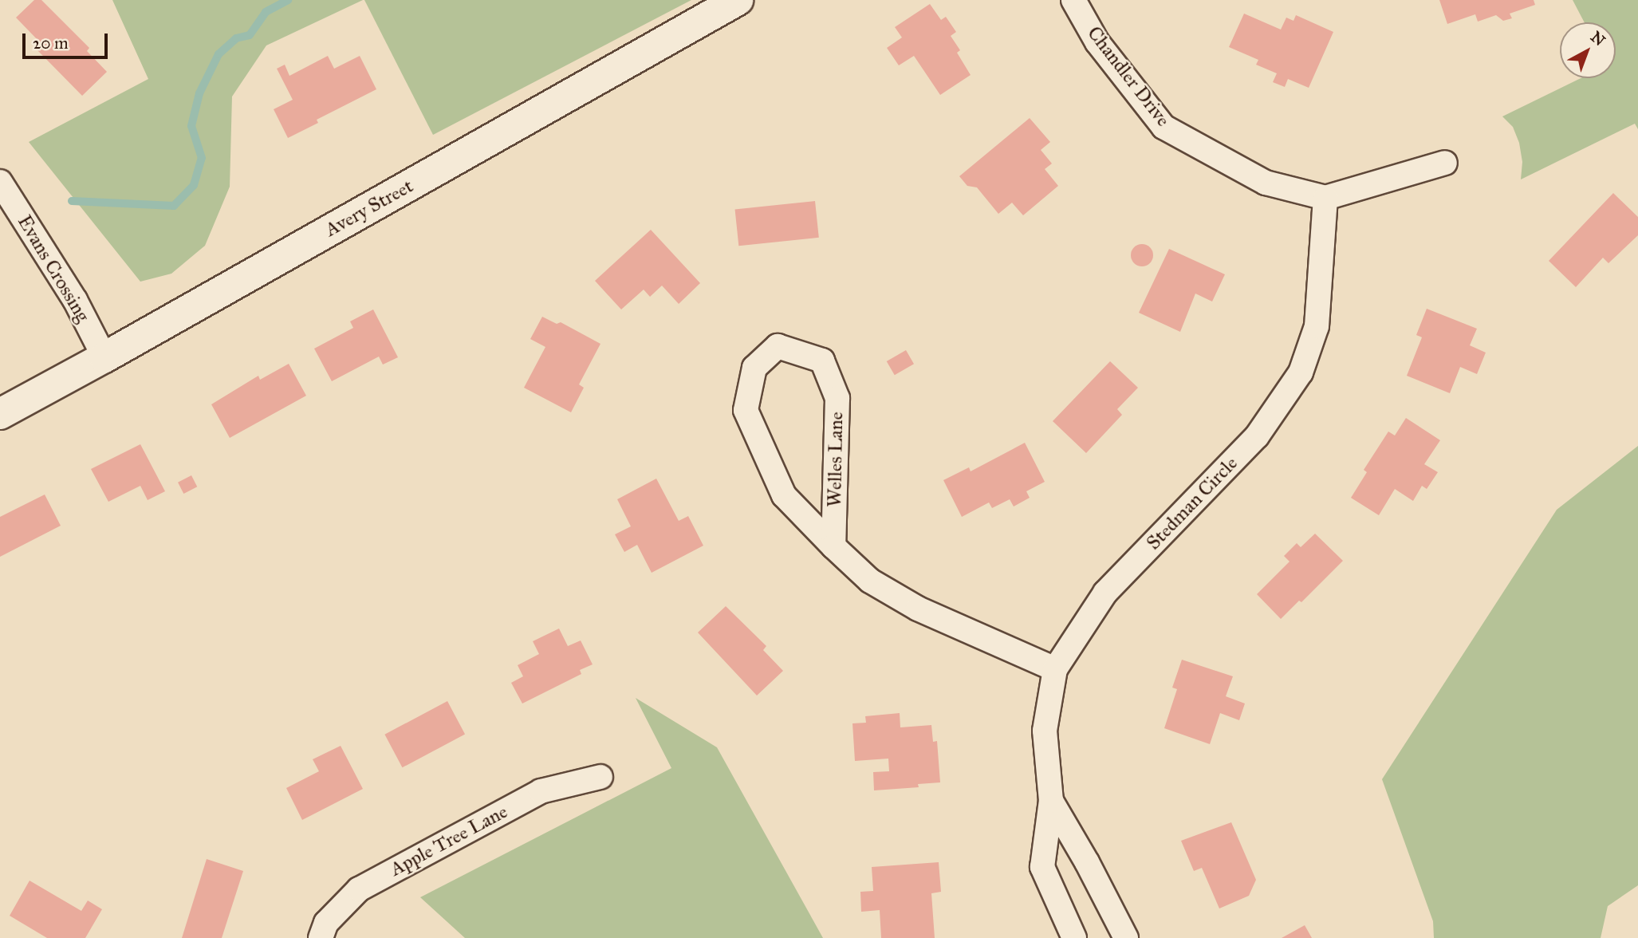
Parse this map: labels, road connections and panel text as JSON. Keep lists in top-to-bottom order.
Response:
{
  "streets": {
    "main road": ["Avery Street"],
    "street": [
      "Chandler Drive",
      "Evans Crossing",
      "Welles Lane",
      "Stedman Circle",
      "Apple Tree Lane"
    ]
  },
  "crossings": [
    ["Chandler Drive", "Stedman Circle"],
    ["Avery Street", "Evans Crossing"],
    ["Welles Lane", "Stedman Circle"]
  ],
  "scale_bar": "20 m",
  "north": "top right"
}
